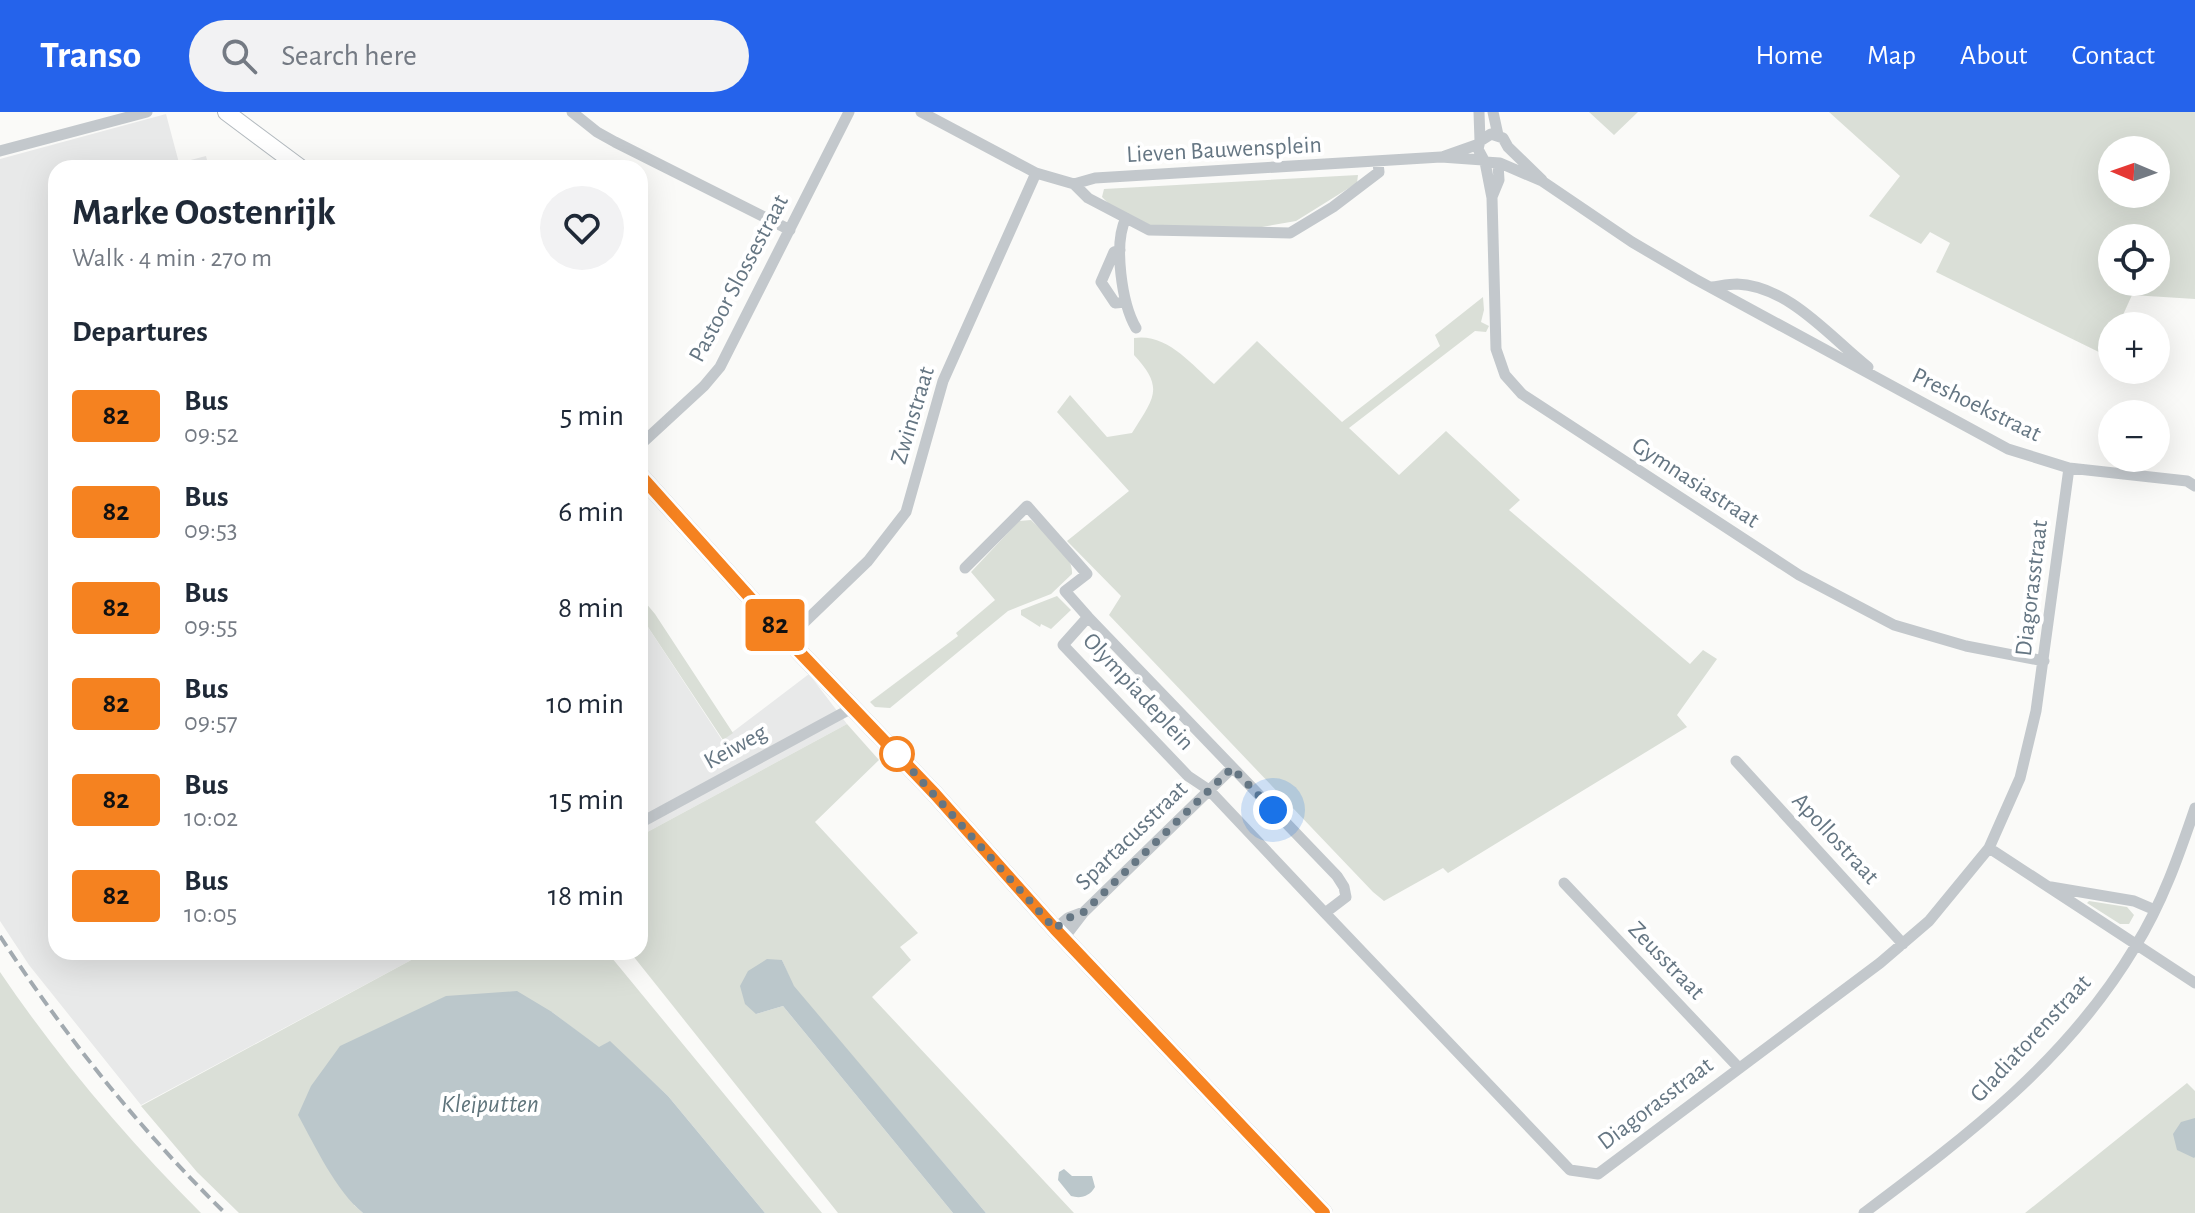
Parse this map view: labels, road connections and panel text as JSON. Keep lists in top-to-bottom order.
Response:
{
  "streets": {
    "street": [
      "Lieven Bauwensplein",
      "Pastoor Slossestraat",
      "Preshoekstraat",
      "Zwinstraat",
      "Gymnasiastraat",
      "Diagorasstraat",
      "Olympiadeplein",
      "Keiweg",
      "Spartacusstraat",
      "Apollostraat",
      "Zeusstraat",
      "Gladiatorenstraat"
    ]
  },
  "crossings": [
    ["Lieven Bauwensplein", "Preshoekstraat"],
    ["Lieven Bauwensplein", "Zwinstraat"],
    ["Lieven Bauwensplein", "Gymnasiastraat"],
    ["Preshoekstraat", "Gymnasiastraat"],
    ["Preshoekstraat", "Diagorasstraat"],
    ["Gymnasiastraat", "Diagorasstraat"],
    ["Diagorasstraat", "Olympiadeplein"],
    ["Diagorasstraat", "Apollostraat"],
    ["Diagorasstraat", "Zeusstraat"],
    ["Olympiadeplein", "Spartacusstraat"]
  ],
  "water": ["Kleiputten"],
  "lines": ["bus line 82"],
  "north": "left",
  "page": {
    "header": "Transo",
    "search": "Search here",
    "nav": [
      "Home",
      "Map",
      "About",
      "Contact"
    ],
    "on_map": "82",
    "map_buttons": ["+", "−"],
    "heading": [
      ["Marke Oostenrijk", "Walk · 4 min · 270 m"],
      "Departures"
    ],
    "list": [
      {
        "mark": "82",
        "name": "Bus",
        "note": "09:52",
        "value": "5 min"
      },
      {
        "mark": "82",
        "name": "Bus",
        "note": "09:53",
        "value": "6 min"
      },
      {
        "mark": "82",
        "name": "Bus",
        "note": "09:55",
        "value": "8 min"
      },
      {
        "mark": "82",
        "name": "Bus",
        "note": "09:57",
        "value": "10 min"
      },
      {
        "mark": "82",
        "name": "Bus",
        "note": "10:02",
        "value": "15 min"
      },
      {
        "mark": "82",
        "name": "Bus",
        "note": "10:05",
        "value": "18 min"
      }
    ]
  }
}
